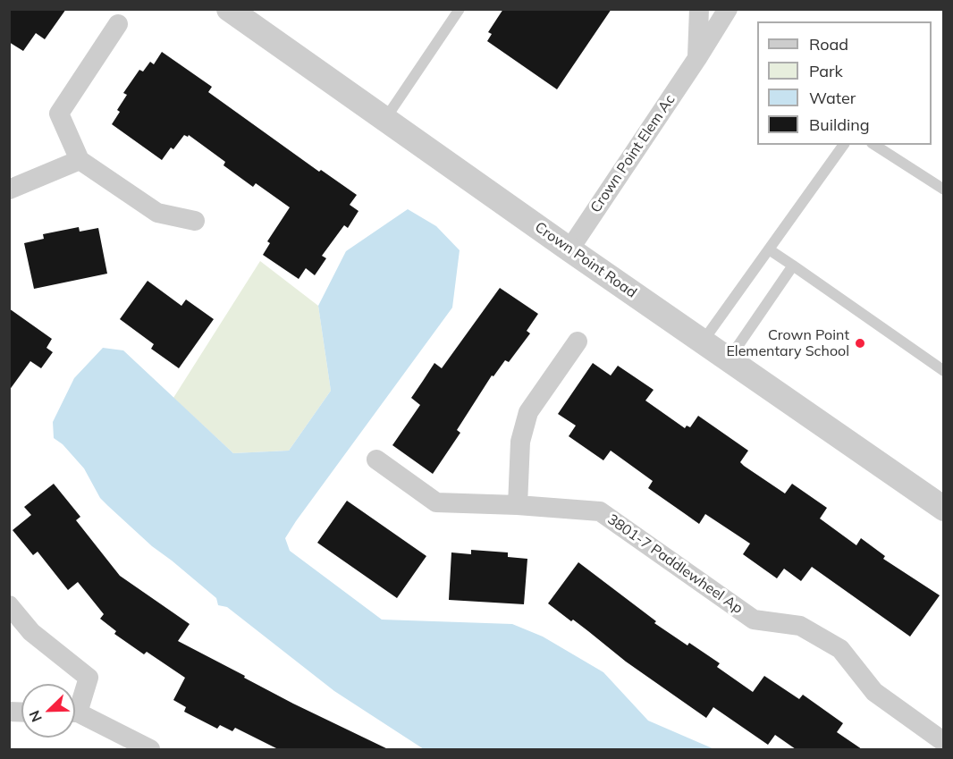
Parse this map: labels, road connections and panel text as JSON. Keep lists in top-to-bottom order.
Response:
{
  "streets": {
    "street": ["Crown Point Elem Ac", "Crown Point Road", "3801-7 Paddlewheel Ap"]
  },
  "crossings": [
    ["Crown Point Elem Ac", "Crown Point Road"]
  ],
  "places": ["Crown Point Elementary School"],
  "legend": [
    "Road",
    "Park",
    "Water",
    "Building"
  ],
  "north": "bottom left"
}
